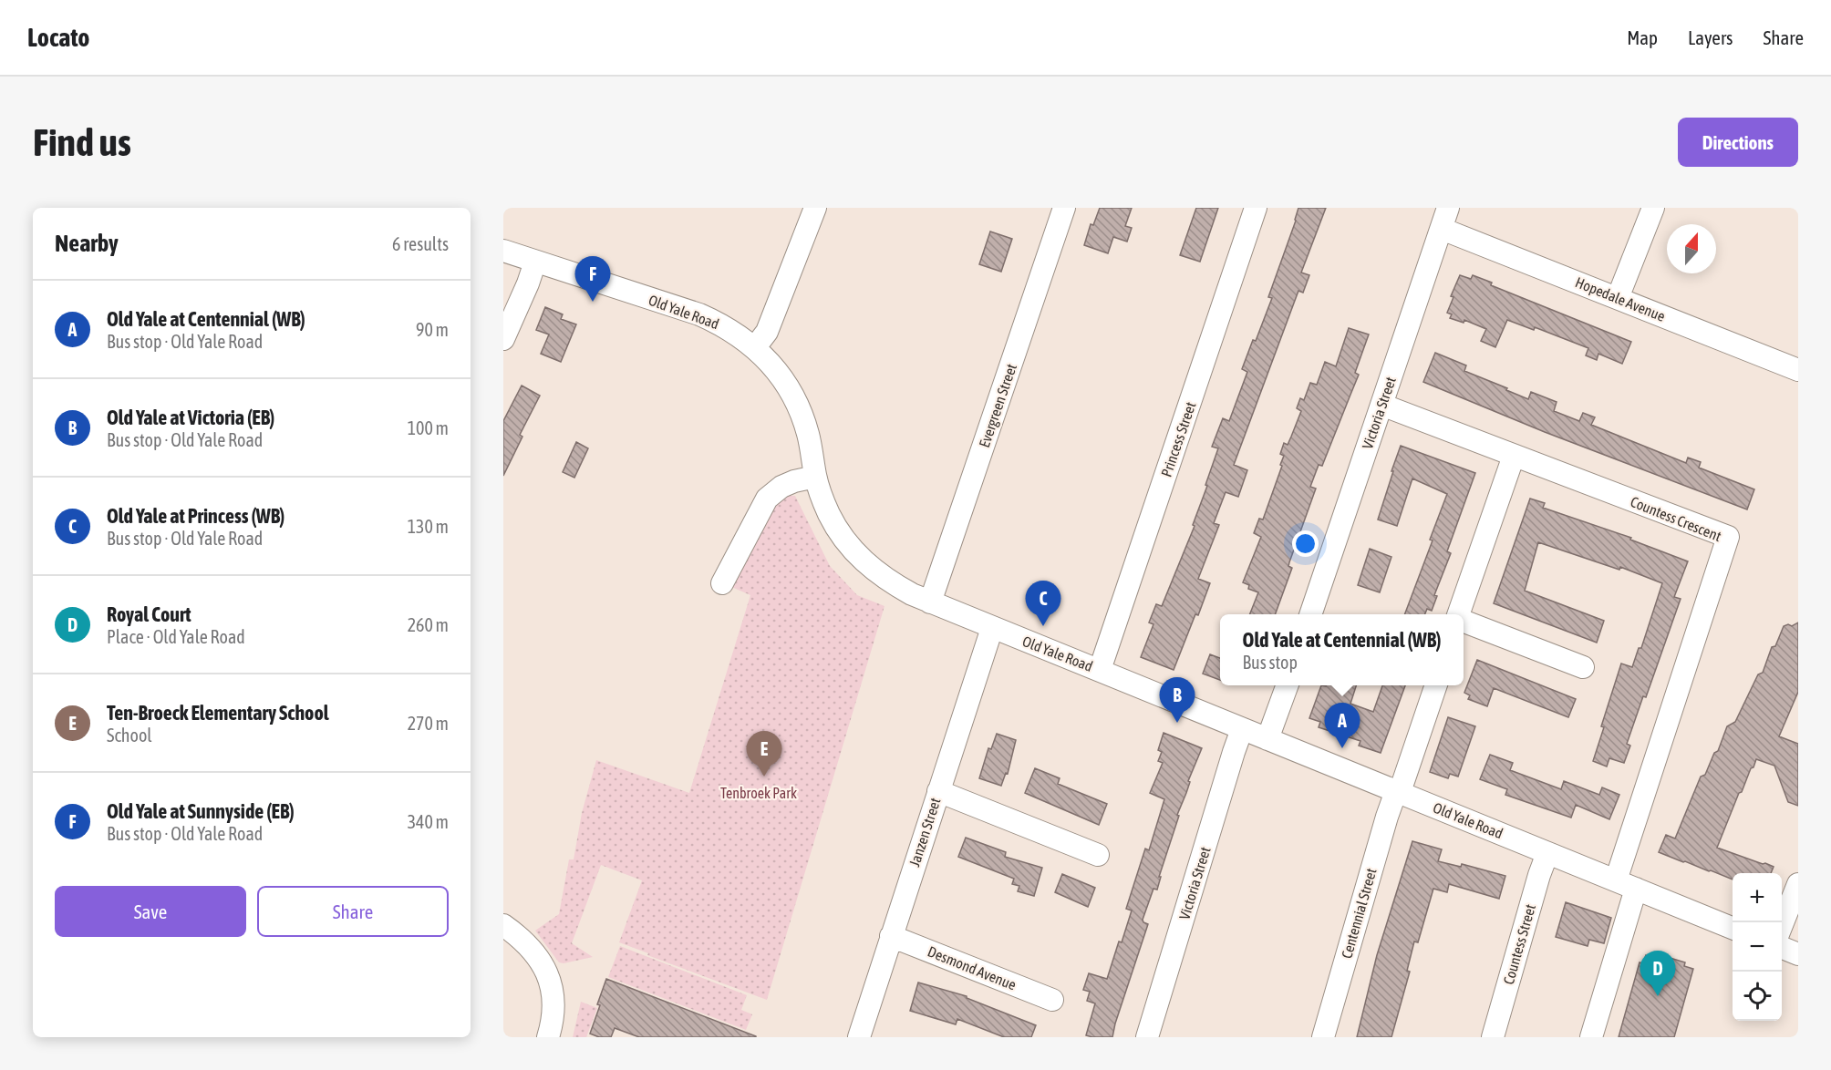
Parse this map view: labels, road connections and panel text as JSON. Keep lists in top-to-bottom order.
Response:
{
  "streets": {
    "street": [
      "Hopedale Avenue",
      "Old Yale Road",
      "Evergreen Street",
      "Victoria Street",
      "Princess Street",
      "Countess Crescent",
      "Janzen Street",
      "Centennial Street",
      "Countess Street",
      "Desmond Avenue"
    ]
  },
  "crossings": [
    ["Hopedale Avenue", "Victoria Street"],
    ["Old Yale Road", "Evergreen Street"],
    ["Old Yale Road", "Victoria Street"],
    ["Old Yale Road", "Princess Street"],
    ["Old Yale Road", "Countess Crescent"],
    ["Old Yale Road", "Janzen Street"],
    ["Old Yale Road", "Centennial Street"],
    ["Old Yale Road", "Countess Street"],
    ["Victoria Street", "Countess Crescent"],
    ["Janzen Street", "Desmond Avenue"]
  ],
  "parks": ["Tenbroek Park"],
  "north": "top",
  "page": {
    "header": "Locato",
    "nav": ["Map", "Layers", "Share"],
    "buttons": [
      "Directions",
      ["Save", "Share"]
    ],
    "title": "Find us",
    "heading": ["Nearby", "6 results"],
    "pins": [
      "F",
      "C",
      "B",
      "A",
      "E",
      "D"
    ],
    "list": [
      {
        "mark": "A",
        "name": "Old Yale at Centennial (WB)",
        "note": "Bus stop · Old Yale Road",
        "value": "90 m"
      },
      {
        "mark": "B",
        "name": "Old Yale at Victoria (EB)",
        "note": "Bus stop · Old Yale Road",
        "value": "100 m"
      },
      {
        "mark": "C",
        "name": "Old Yale at Princess (WB)",
        "note": "Bus stop · Old Yale Road",
        "value": "130 m"
      },
      {
        "mark": "D",
        "name": "Royal Court",
        "note": "Place · Old Yale Road",
        "value": "260 m"
      },
      {
        "mark": "E",
        "name": "Ten-Broeck Elementary School",
        "note": "School",
        "value": "270 m"
      },
      {
        "mark": "F",
        "name": "Old Yale at Sunnyside (EB)",
        "note": "Bus stop · Old Yale Road",
        "value": "340 m"
      }
    ],
    "popup": ["Old Yale at Centennial (WB)", "Bus stop"],
    "map_buttons": ["+", "−"]
  }
}
